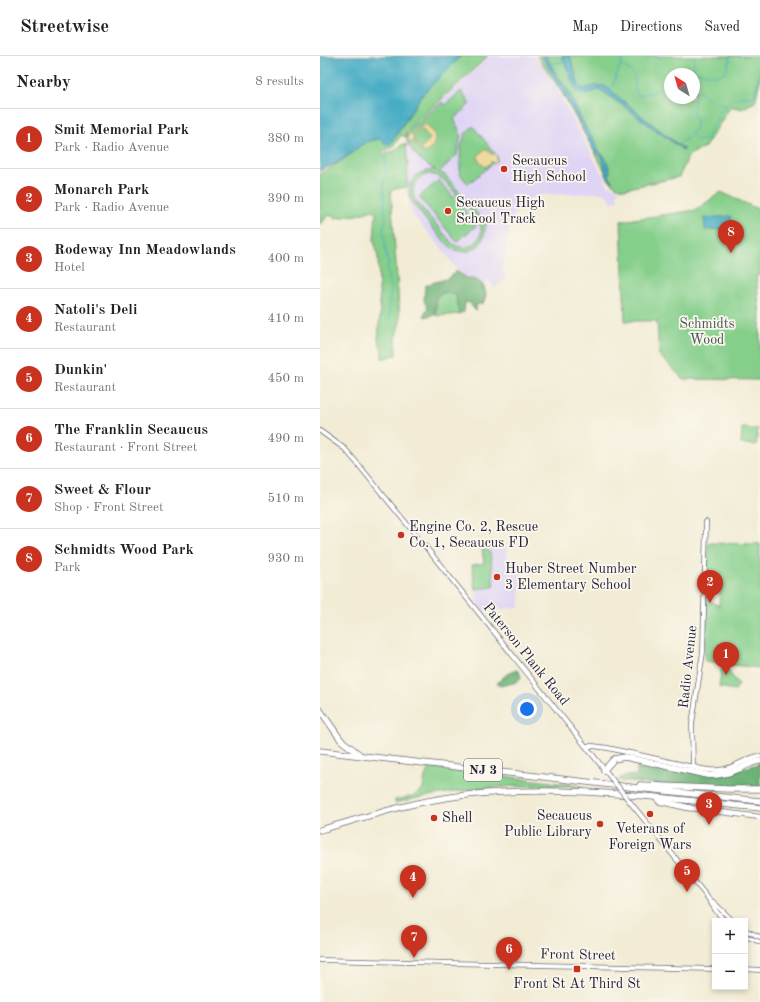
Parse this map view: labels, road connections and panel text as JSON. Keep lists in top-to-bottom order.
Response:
{
  "streets": {
    "highway": ["NJ 3"],
    "street": ["Paterson Plank Road", "Radio Avenue", "Front Street"]
  },
  "parks": ["Schmidts Wood"],
  "places": {
    "other": [
      "Secaucus High School",
      "Secaucus High School Track",
      "Engine Co. 2, Rescue Co. 1, Secaucus FD",
      "Huber Street Number 3 Elementary School",
      "Veterans of Foreign Wars",
      "Shell",
      "Secaucus Public Library"
    ],
    "transit": ["Front St At Third St"]
  },
  "north": "top left",
  "page": {
    "header": "Streetwise",
    "nav": ["Map", "Directions", "Saved"],
    "heading": ["Nearby", "8 results"],
    "list": [
      {
        "mark": "1",
        "name": "Smit Memorial Park",
        "note": "Park · Radio Avenue",
        "value": "380 m"
      },
      {
        "mark": "2",
        "name": "Monarch Park",
        "note": "Park · Radio Avenue",
        "value": "390 m"
      },
      {
        "mark": "3",
        "name": "Rodeway Inn Meadowlands",
        "note": "Hotel",
        "value": "400 m"
      },
      {
        "mark": "4",
        "name": "Natoli's Deli",
        "note": "Restaurant",
        "value": "410 m"
      },
      {
        "mark": "5",
        "name": "Dunkin'",
        "note": "Restaurant",
        "value": "450 m"
      },
      {
        "mark": "6",
        "name": "The Franklin Secaucus",
        "note": "Restaurant · Front Street",
        "value": "490 m"
      },
      {
        "mark": "7",
        "name": "Sweet & Flour",
        "note": "Shop · Front Street",
        "value": "510 m"
      },
      {
        "mark": "8",
        "name": "Schmidts Wood Park",
        "note": "Park",
        "value": "930 m"
      }
    ],
    "pins": [
      "8",
      "2",
      "1",
      "3",
      "5",
      "4",
      "7",
      "6"
    ],
    "map_buttons": ["+", "−"]
  }
}
